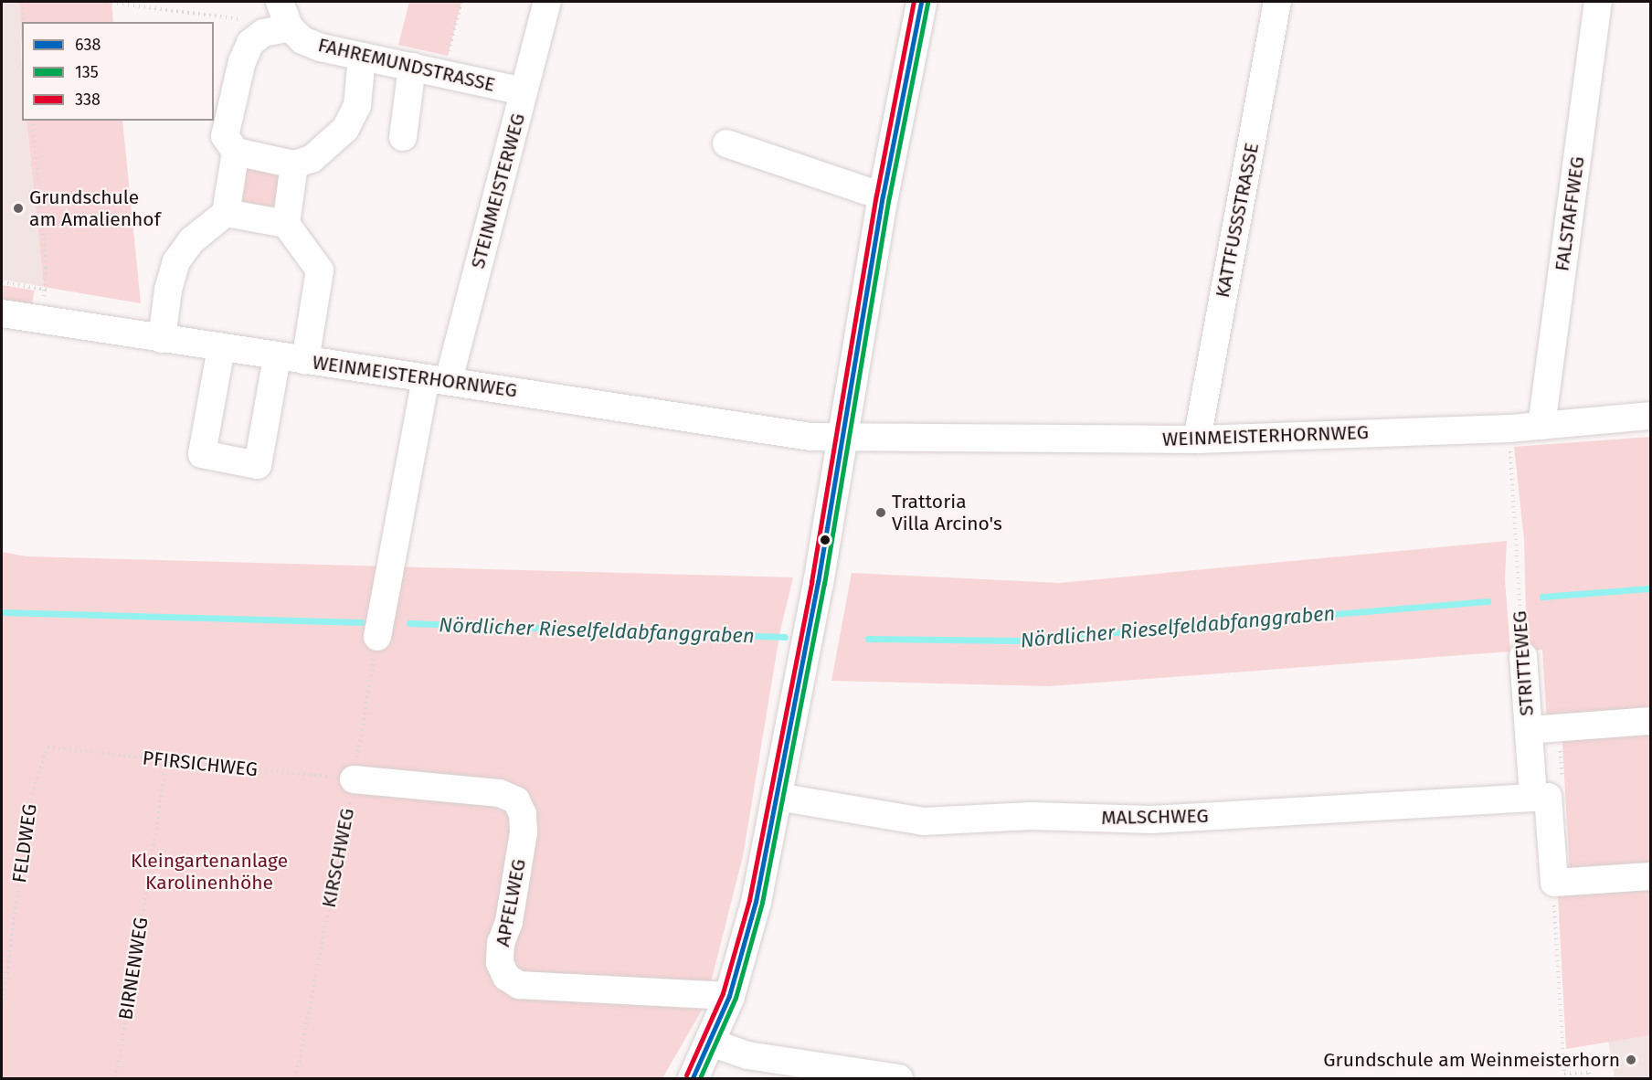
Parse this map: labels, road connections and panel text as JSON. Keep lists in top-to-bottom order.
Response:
{
  "streets": {
    "street": [
      "FAHREMUNDSTRASSE",
      "STEINMEISTERWEG",
      "FALSTAFFWEG",
      "KATTFUSSSTRASSE",
      "WEINMEISTERHORNWEG",
      "STRITTEWEG",
      "MALSCHWEG",
      "APFELWEG"
    ],
    "path": [
      "PFIRSICHWEG",
      "FELDWEG",
      "KIRSCHWEG",
      "BIRNENWEG"
    ]
  },
  "crossings": [
    ["FAHREMUNDSTRASSE", "STEINMEISTERWEG"],
    ["STEINMEISTERWEG", "WEINMEISTERHORNWEG"],
    ["STEINMEISTERWEG", "KIRSCHWEG"],
    ["FALSTAFFWEG", "WEINMEISTERHORNWEG"],
    ["KATTFUSSSTRASSE", "WEINMEISTERHORNWEG"],
    ["WEINMEISTERHORNWEG", "STRITTEWEG"],
    ["STRITTEWEG", "MALSCHWEG"],
    ["PFIRSICHWEG", "FELDWEG"],
    ["PFIRSICHWEG", "KIRSCHWEG"],
    ["PFIRSICHWEG", "APFELWEG"],
    ["PFIRSICHWEG", "BIRNENWEG"],
    ["KIRSCHWEG", "APFELWEG"]
  ],
  "water": ["Nördlicher Rieselfeldabfanggraben"],
  "parks": ["Kleingartenanlage Karolinenhöhe"],
  "places": ["Grundschule am Amalienhof", "Trattoria Villa Arcino's", "Grundschule am Weinmeisterhorn"],
  "lines": ["transit line 638", "transit line 338", "transit line 135"],
  "legend": ["638", "135", "338"]
}
